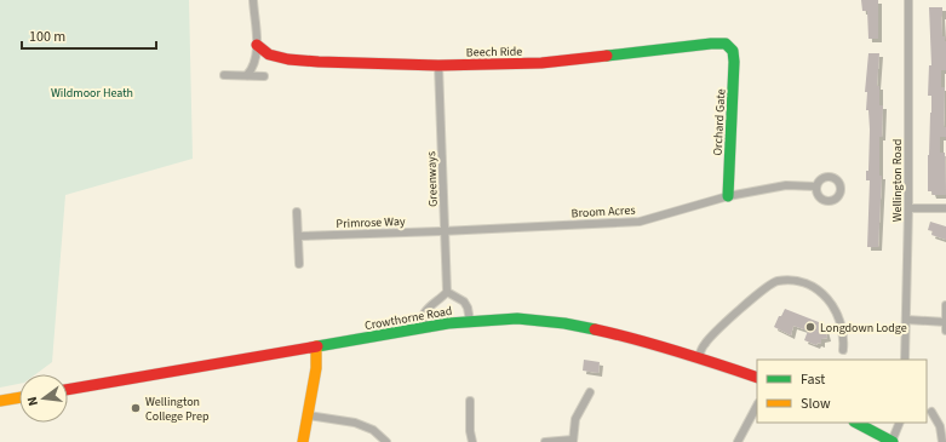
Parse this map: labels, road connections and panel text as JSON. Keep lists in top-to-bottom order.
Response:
{
  "streets": {
    "street": [
      "Beech Ride",
      "Orchard Gate",
      "Greenways",
      "Wellington Road",
      "Broom Acres",
      "Primrose Way",
      "Crowthorne Road"
    ]
  },
  "crossings": [
    ["Beech Ride", "Orchard Gate"],
    ["Beech Ride", "Greenways"],
    ["Orchard Gate", "Broom Acres"],
    ["Greenways", "Broom Acres"],
    ["Greenways", "Primrose Way"],
    ["Broom Acres", "Primrose Way"]
  ],
  "parks": ["Wildmoor Heath"],
  "places": ["Longdown Lodge", "Wellington College Prep"],
  "legend": ["Fast", "Slow"],
  "scale_bar": "100 m",
  "north": "left"
}
